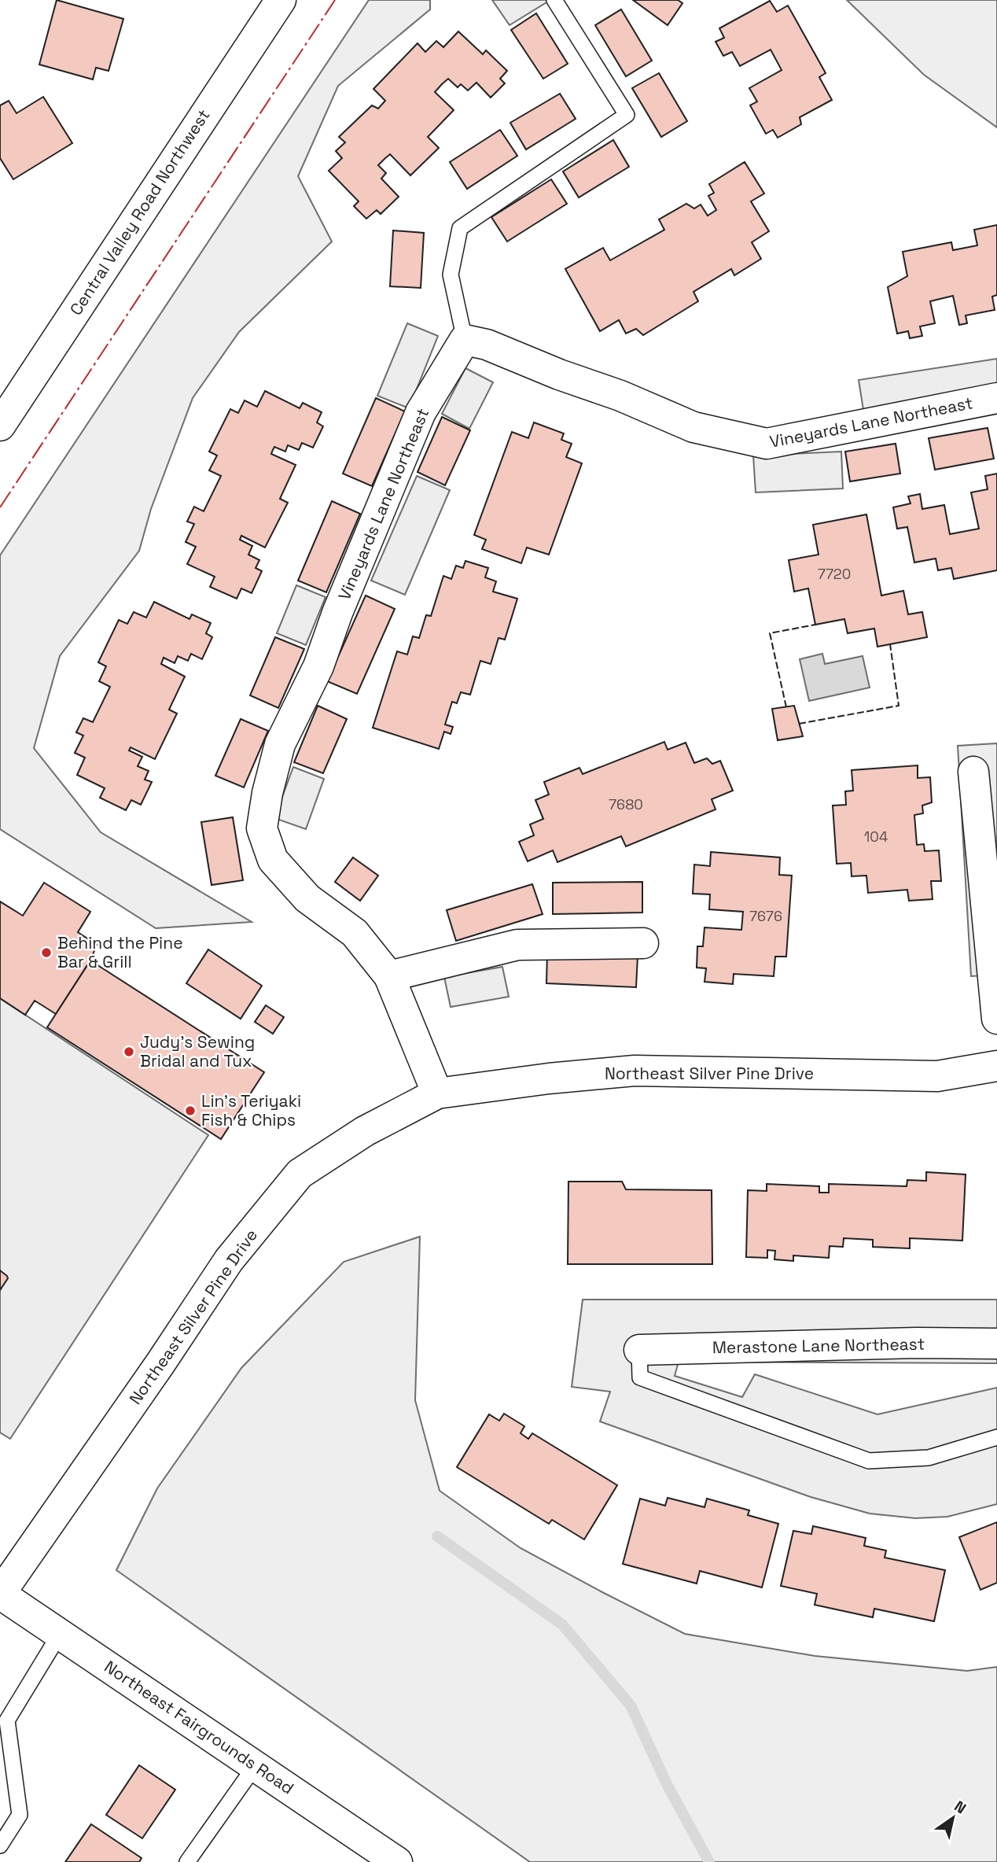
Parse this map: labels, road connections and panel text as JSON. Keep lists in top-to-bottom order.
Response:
{
  "streets": {
    "street": [
      "Central Valley Road Northwest",
      "Vineyards Lane Northeast",
      "Northeast Silver Pine Drive",
      "Merastone Lane Northeast",
      "Northeast Fairgrounds Road"
    ]
  },
  "crossings": [
    ["Vineyards Lane Northeast", "Northeast Silver Pine Drive"],
    ["Northeast Silver Pine Drive", "Northeast Fairgrounds Road"]
  ],
  "places": ["Behind the Pine Bar & Grill", "Judy's Sewing Bridal and Tux", "Lin's Teriyaki Fish & Chips"],
  "house_numbers": [
    "7720",
    "7680",
    "104",
    "7676"
  ],
  "north": "top right"
}
